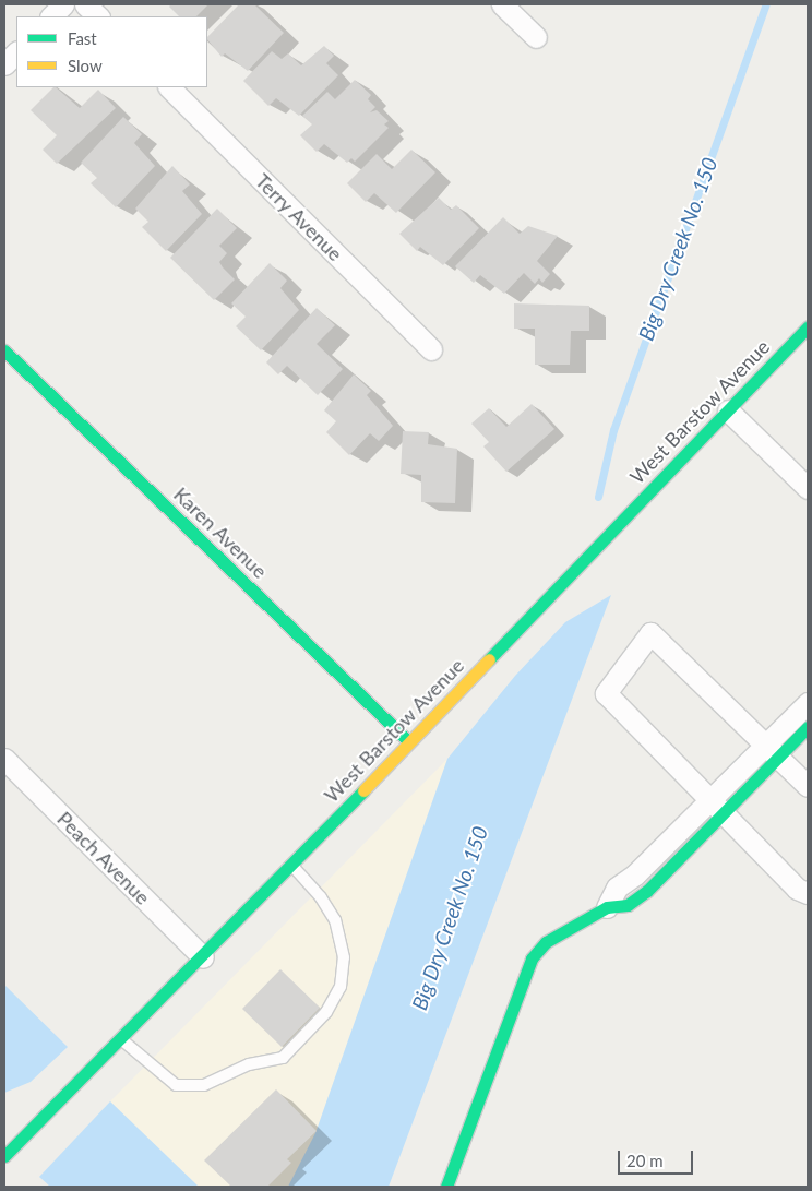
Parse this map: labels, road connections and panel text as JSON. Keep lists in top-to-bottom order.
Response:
{
  "streets": {
    "main road": ["West Barstow Avenue", "Karen Avenue"],
    "street": ["Terry Avenue", "Peach Avenue"]
  },
  "crossings": [
    ["West Barstow Avenue", "Karen Avenue"],
    ["West Barstow Avenue", "Peach Avenue"]
  ],
  "water": ["Big Dry Creek No. 150"],
  "legend": ["Fast", "Slow"],
  "scale_bar": "20 m"
}
